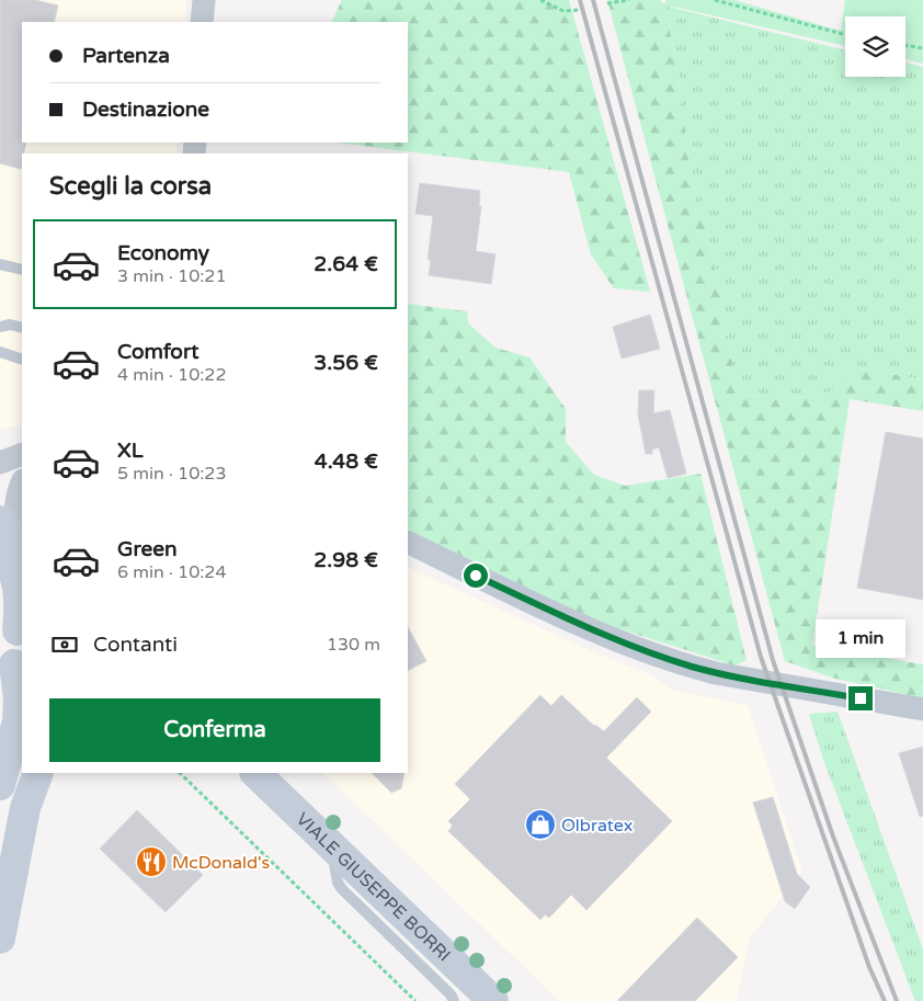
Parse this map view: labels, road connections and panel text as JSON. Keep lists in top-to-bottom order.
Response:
{
  "streets": {
    "main road": ["VIALE GIUSEPPE BORRI"]
  },
  "places": {
    "shop": ["Olbratex"],
    "restaurant": ["McDonald's"]
  },
  "page": {
    "banner": ["Partenza", "Destinazione"],
    "heading": "Scegli la corsa",
    "list": [
      {
        "name": "Economy",
        "note": "3 min · 10:21",
        "value": "2.64 €"
      },
      {
        "name": "Comfort",
        "note": "4 min · 10:22",
        "value": "3.56 €"
      },
      {
        "name": "XL",
        "note": "5 min · 10:23",
        "value": "4.48 €"
      },
      {
        "name": "Green",
        "note": "6 min · 10:24",
        "value": "2.98 €"
      }
    ],
    "pay": ["Contanti", "130 m"],
    "bubble": "1 min",
    "buttons": "Conferma"
  }
}
